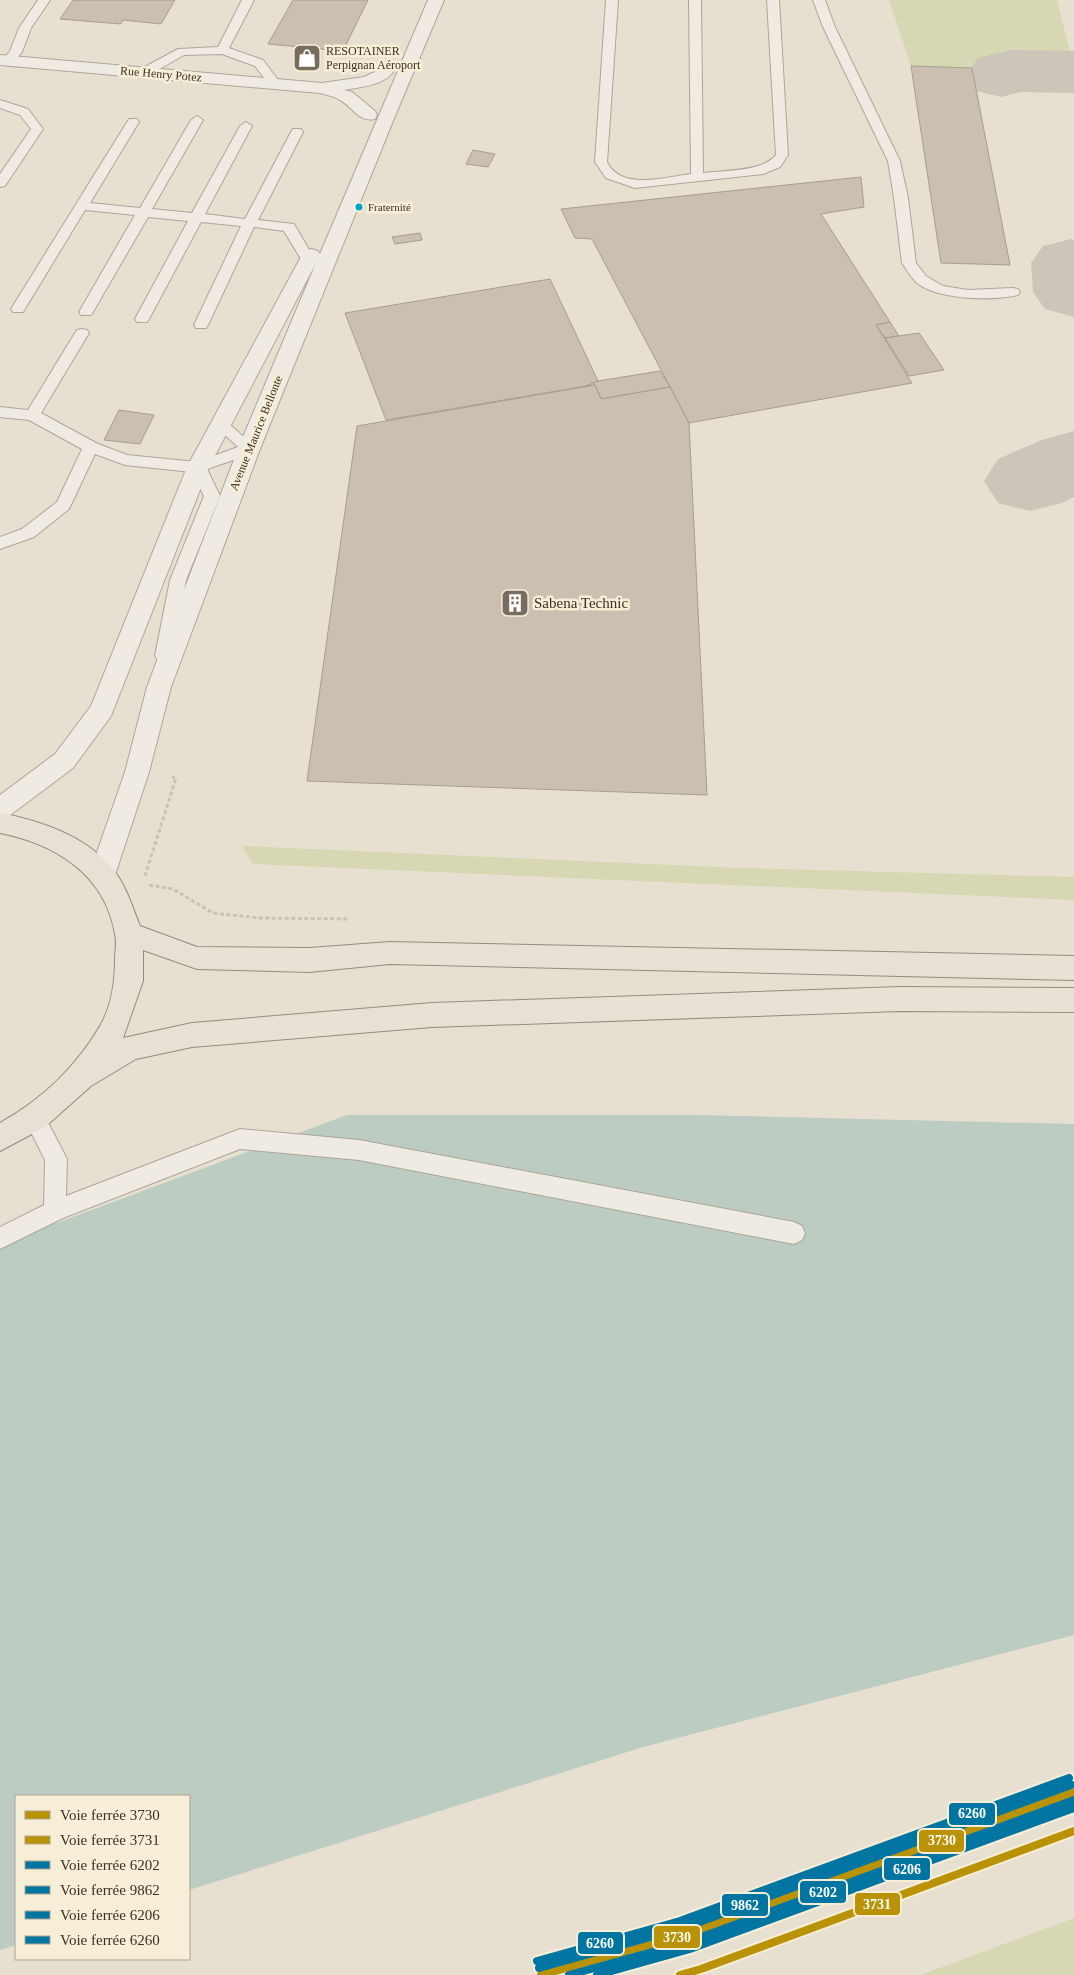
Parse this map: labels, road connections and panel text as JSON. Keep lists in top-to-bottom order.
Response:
{
  "streets": {
    "street": ["Rue Henry Potez", "Avenue Maurice Bellonte"]
  },
  "places": {
    "shop": ["RESOTAINER Perpignan Aéroport"],
    "other": ["Fraternité"],
    "building": ["Sabena Technic"]
  },
  "lines": [
    "rail line 6260",
    "rail line 9862",
    "rail line 3730",
    "rail line 6202",
    "rail line 6206",
    "rail line 3731"
  ],
  "legend": [
    "Voie ferrée 3730",
    "Voie ferrée 3731",
    "Voie ferrée 6202",
    "Voie ferrée 9862",
    "Voie ferrée 6206",
    "Voie ferrée 6260"
  ]
}
